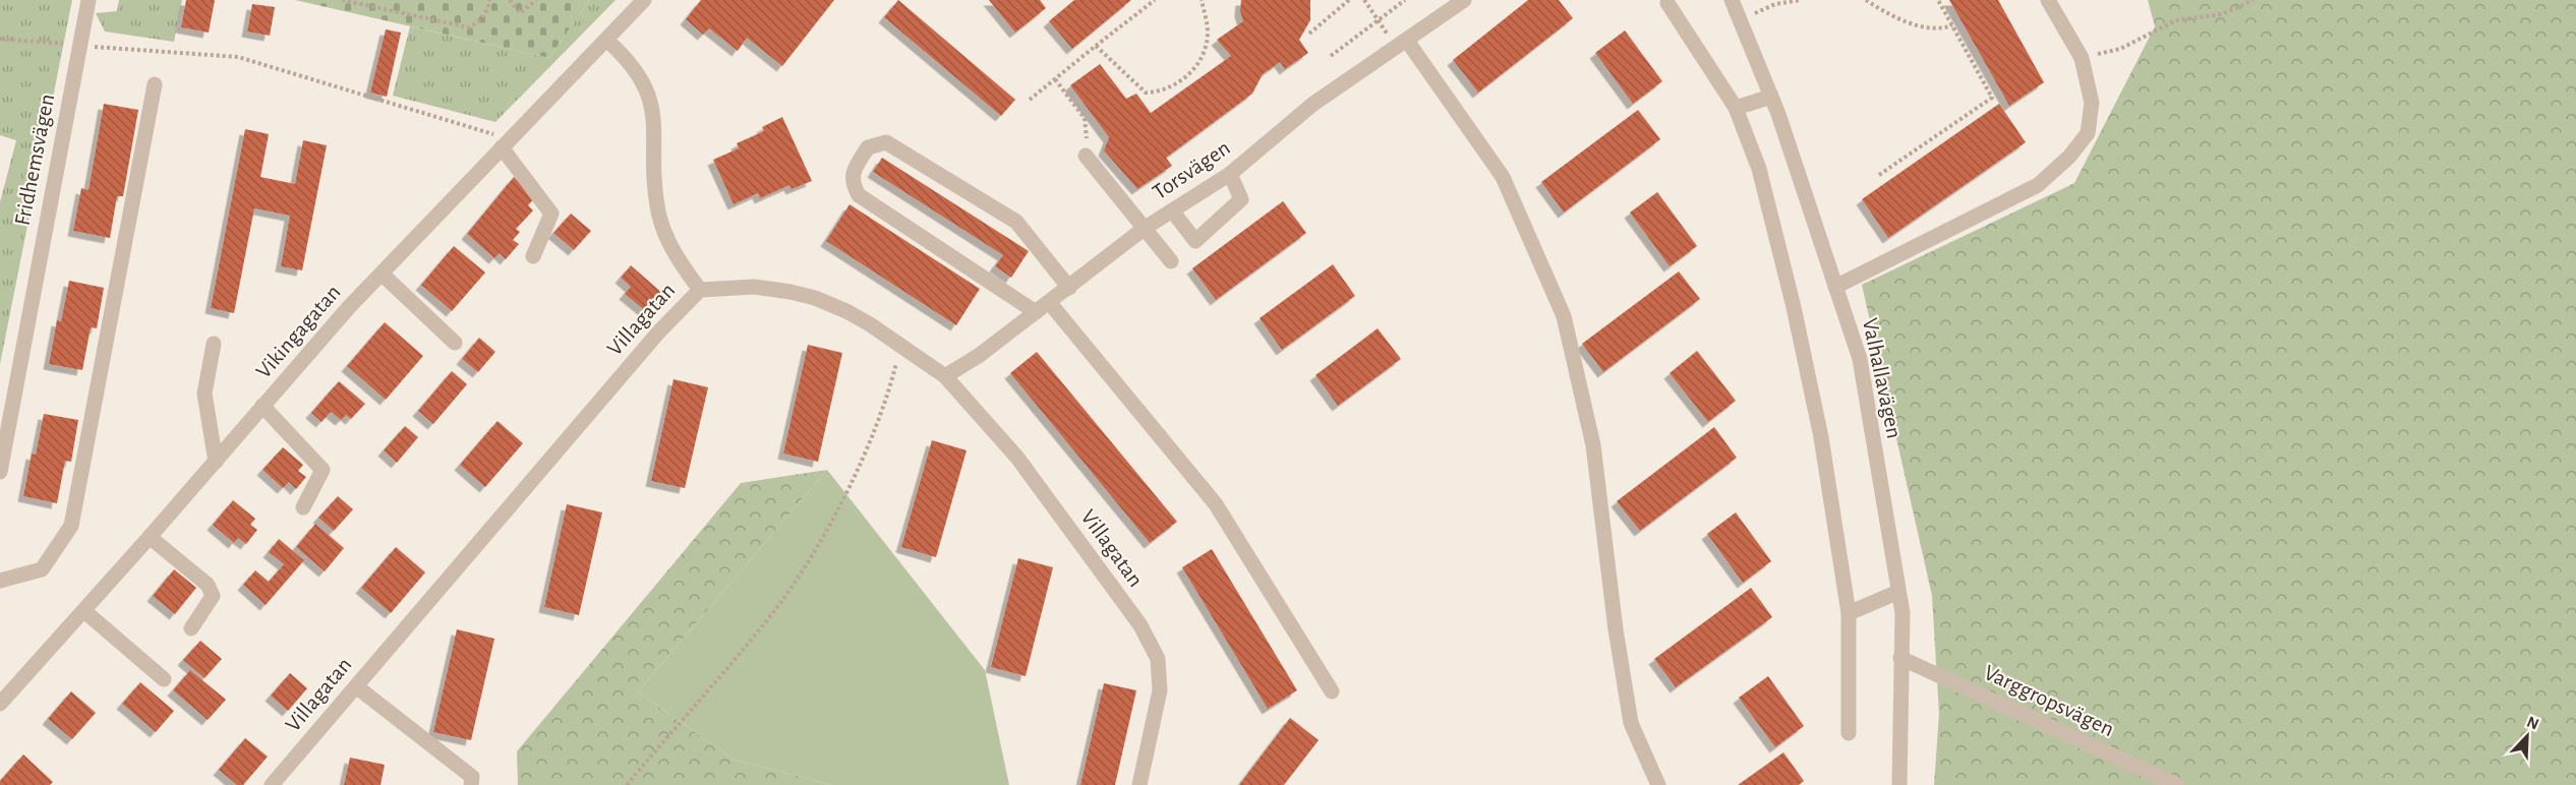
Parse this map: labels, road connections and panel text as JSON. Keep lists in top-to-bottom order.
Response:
{
  "streets": {
    "street": [
      "Fridhemsvägen",
      "Torsvägen",
      "Villagatan",
      "Vikingagatan",
      "Valhallavägen",
      "Varggropsvägen"
    ]
  },
  "crossings": [
    ["Torsvägen", "Villagatan"],
    ["Valhallavägen", "Varggropsvägen"]
  ],
  "north": "top right"
}
